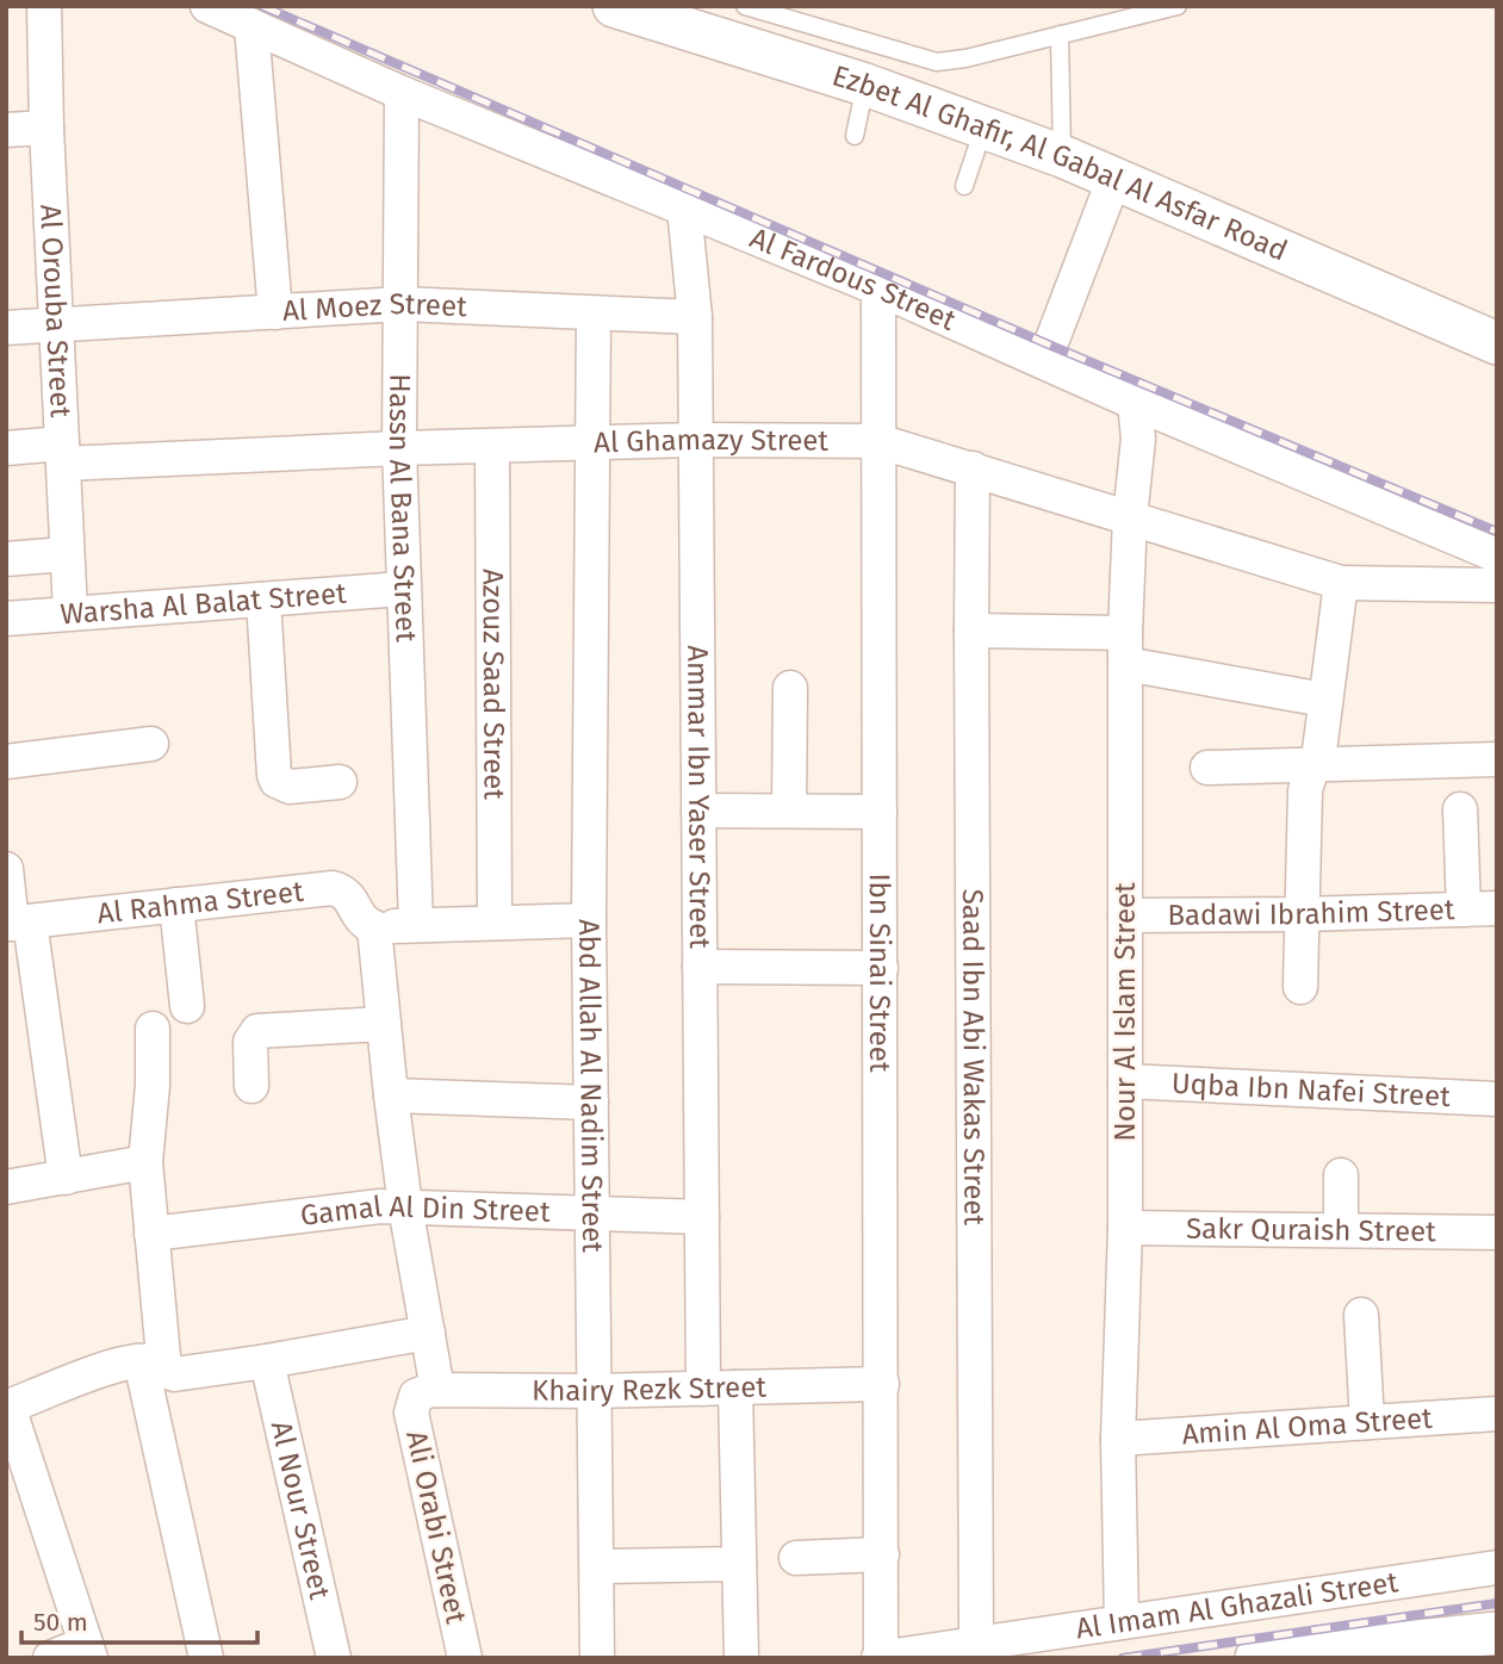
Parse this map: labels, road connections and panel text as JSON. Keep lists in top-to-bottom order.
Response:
{
  "streets": {
    "street": [
      "Ezbet Al Ghafir, Al Gabal Al Asfar Road",
      "Al Fardous Street",
      "Al Orouba Street",
      "Al Moez Street",
      "Al Ghamazy Street",
      "Hassn Al Bana Street",
      "Warsha Al Balat Street",
      "Azouz Saad Street",
      "Ammar Ibn Yaser Street",
      "Al Rahma Street",
      "Badawi Ibrahim Street",
      "Ibn Sinai Street",
      "Nour Al Islam Street",
      "Saad Ibn Abi Wakas Street",
      "Abd Allah Al Nadim Street",
      "Uqba Ibn Nafei Street",
      "Gamal Al Din Street",
      "Sakr Quraish Street",
      "Khairy Rezk Street",
      "Amin Al Oma Street",
      "Al Nour Street",
      "Ali Orabi Street",
      "Al Imam Al Ghazali Street"
    ]
  },
  "crossings": [
    ["Al Fardous Street", "Hassn Al Bana Street"],
    ["Al Fardous Street", "Ammar Ibn Yaser Street"],
    ["Al Fardous Street", "Ibn Sinai Street"],
    ["Al Fardous Street", "Nour Al Islam Street"],
    ["Al Orouba Street", "Al Moez Street"],
    ["Al Orouba Street", "Al Ghamazy Street"],
    ["Al Orouba Street", "Warsha Al Balat Street"],
    ["Al Moez Street", "Hassn Al Bana Street"],
    ["Al Moez Street", "Ammar Ibn Yaser Street"],
    ["Al Moez Street", "Abd Allah Al Nadim Street"],
    ["Al Ghamazy Street", "Hassn Al Bana Street"],
    ["Al Ghamazy Street", "Azouz Saad Street"],
    ["Al Ghamazy Street", "Ammar Ibn Yaser Street"],
    ["Al Ghamazy Street", "Ibn Sinai Street"],
    ["Al Ghamazy Street", "Nour Al Islam Street"],
    ["Al Ghamazy Street", "Saad Ibn Abi Wakas Street"],
    ["Al Ghamazy Street", "Abd Allah Al Nadim Street"],
    ["Hassn Al Bana Street", "Warsha Al Balat Street"],
    ["Ammar Ibn Yaser Street", "Gamal Al Din Street"],
    ["Ammar Ibn Yaser Street", "Khairy Rezk Street"],
    ["Al Rahma Street", "Ali Orabi Street"],
    ["Badawi Ibrahim Street", "Nour Al Islam Street"],
    ["Ibn Sinai Street", "Khairy Rezk Street"],
    ["Ibn Sinai Street", "Al Imam Al Ghazali Street"],
    ["Nour Al Islam Street", "Uqba Ibn Nafei Street"],
    ["Nour Al Islam Street", "Sakr Quraish Street"],
    ["Nour Al Islam Street", "Amin Al Oma Street"],
    ["Nour Al Islam Street", "Al Imam Al Ghazali Street"],
    ["Saad Ibn Abi Wakas Street", "Al Imam Al Ghazali Street"],
    ["Abd Allah Al Nadim Street", "Gamal Al Din Street"],
    ["Abd Allah Al Nadim Street", "Khairy Rezk Street"],
    ["Gamal Al Din Street", "Ali Orabi Street"],
    ["Khairy Rezk Street", "Ali Orabi Street"]
  ],
  "scale_bar": "50 m"
}
